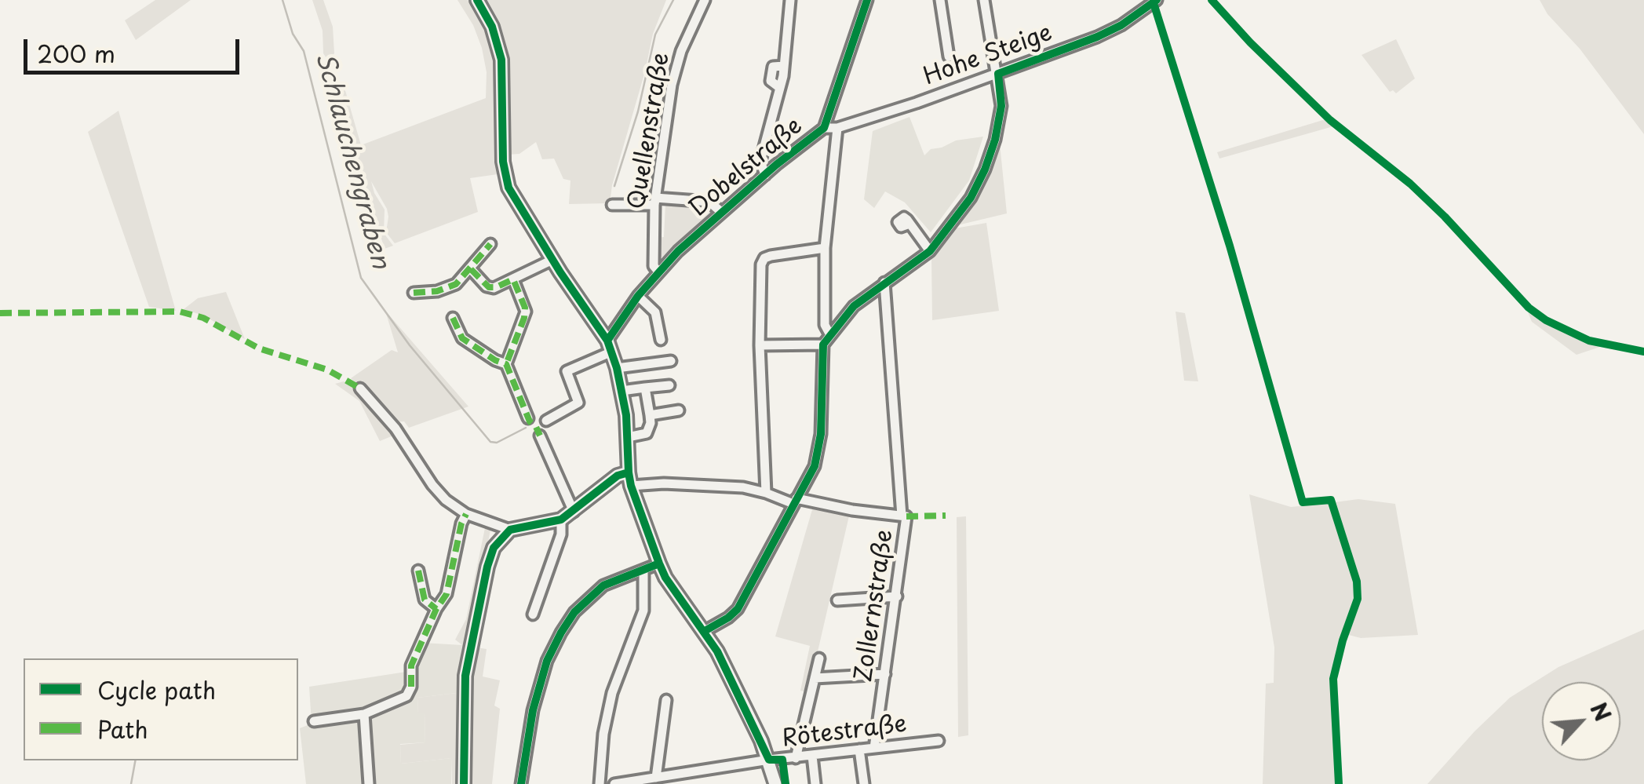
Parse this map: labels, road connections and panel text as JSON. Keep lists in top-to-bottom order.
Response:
{
  "streets": {
    "street": [
      "Hohe Steige",
      "Quellenstraße",
      "Dobelstraße",
      "Zollernstraße",
      "Rötestraße"
    ]
  },
  "crossings": [
    ["Hohe Steige", "Dobelstraße"],
    ["Quellenstraße", "Dobelstraße"],
    ["Zollernstraße", "Rötestraße"]
  ],
  "water": ["Schlauchengraben"],
  "legend": ["Cycle path", "Path"],
  "scale_bar": "200 m",
  "north": "top right"
}
